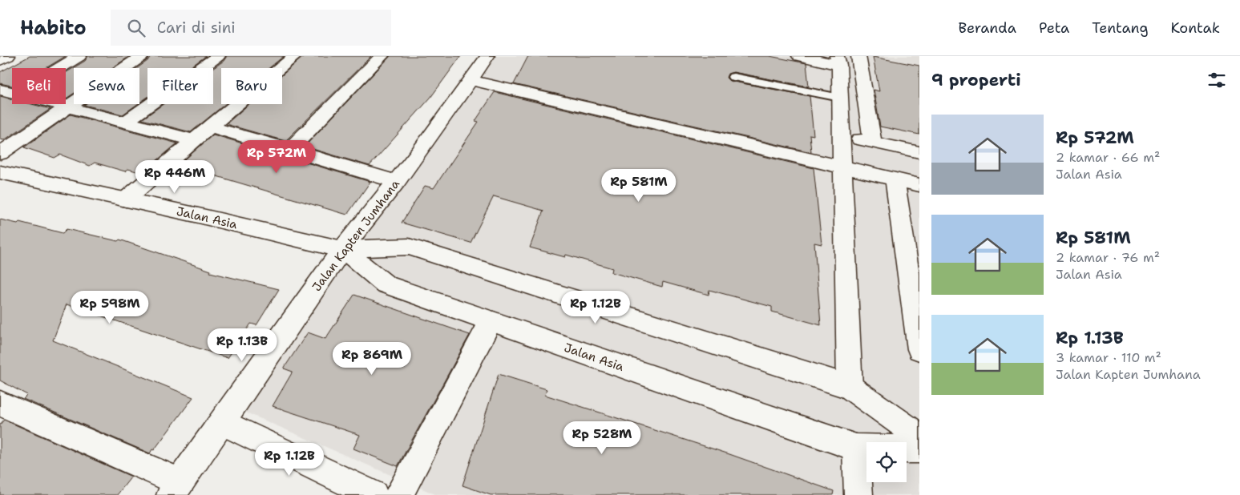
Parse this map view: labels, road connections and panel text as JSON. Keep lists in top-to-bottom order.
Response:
{
  "streets": {
    "street": ["Jalan Asia", "Jalan Kapten Jumhana"]
  },
  "crossings": [
    ["Jalan Asia", "Jalan Kapten Jumhana"]
  ],
  "page": {
    "header": "Habito",
    "search": "Cari di sini",
    "nav": [
      "Beranda",
      "Peta",
      "Tentang",
      "Kontak"
    ],
    "heading": "9 properti",
    "chip": [
      "Beli",
      "Sewa",
      "Filter",
      "Baru"
    ],
    "list": [
      {
        "name": "Rp 572M",
        "note": "2 kamar · 66 m² · Jalan Asia"
      },
      {
        "name": "Rp 581M",
        "note": "2 kamar · 76 m² · Jalan Asia"
      },
      {
        "name": "Rp 1.13B",
        "note": "3 kamar · 110 m² · Jalan Kapten Jumhana"
      }
    ],
    "price": [
      "Rp 572M",
      "Rp 446M",
      "Rp 581M",
      "Rp 598M",
      "Rp 1.12B",
      "Rp 1.13B",
      "Rp 869M",
      "Rp 528M",
      "Rp 1.12B"
    ]
  }
}
